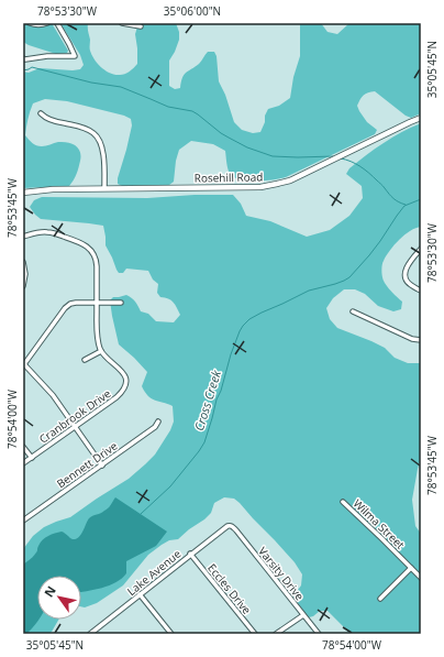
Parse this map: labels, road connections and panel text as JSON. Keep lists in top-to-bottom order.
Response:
{
  "streets": {
    "main road": ["Rosehill Road"],
    "street": [
      "Cranbrook Drive",
      "Bennett Drive",
      "Wilma Street",
      "Lake Avenue",
      "Varsity Drive",
      "Eccles Drive"
    ]
  },
  "crossings": [
    ["Lake Avenue", "Varsity Drive"],
    ["Lake Avenue", "Eccles Drive"]
  ],
  "water": ["Cross Creek"],
  "north": "top left",
  "coordinates": [
    "78°53'30\"W",
    "35°06'00\"N",
    "35°05'45\"N",
    "78°53'45\"W",
    "78°54'00\"W"
  ]
}
